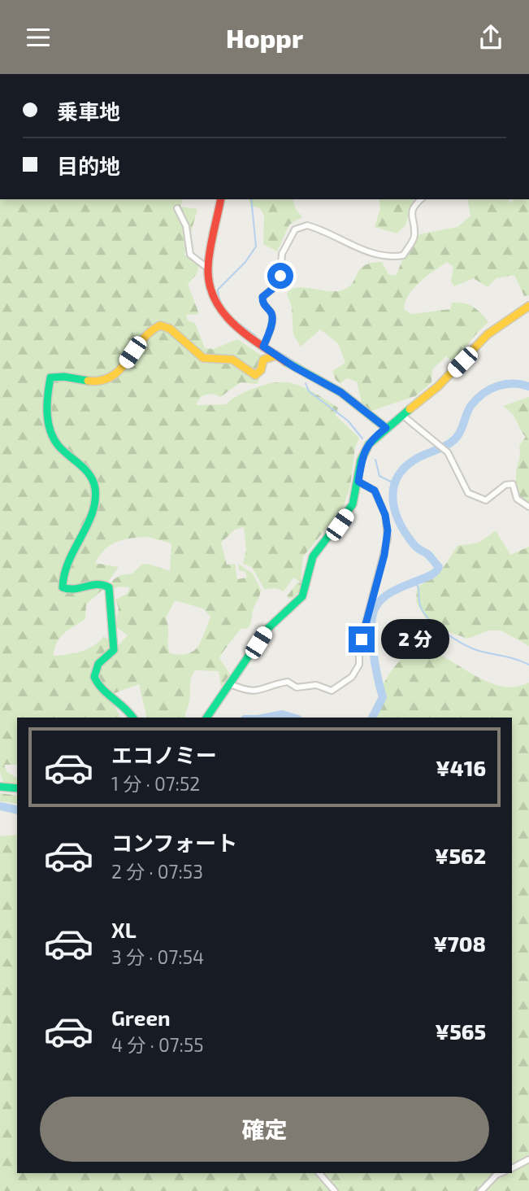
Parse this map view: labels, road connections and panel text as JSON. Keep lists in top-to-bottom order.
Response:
{
  "page": {
    "header": "Hoppr",
    "banner": ["乗車地", "目的地"],
    "bubble": "2 分",
    "list": [
      {
        "name": "エコノミー",
        "note": "1 分 · 07:52",
        "value": "¥416"
      },
      {
        "name": "コンフォート",
        "note": "2 分 · 07:53",
        "value": "¥562"
      },
      {
        "name": "XL",
        "note": "3 分 · 07:54",
        "value": "¥708"
      },
      {
        "name": "Green",
        "note": "4 分 · 07:55",
        "value": "¥565"
      }
    ],
    "buttons": "確定"
  }
}
